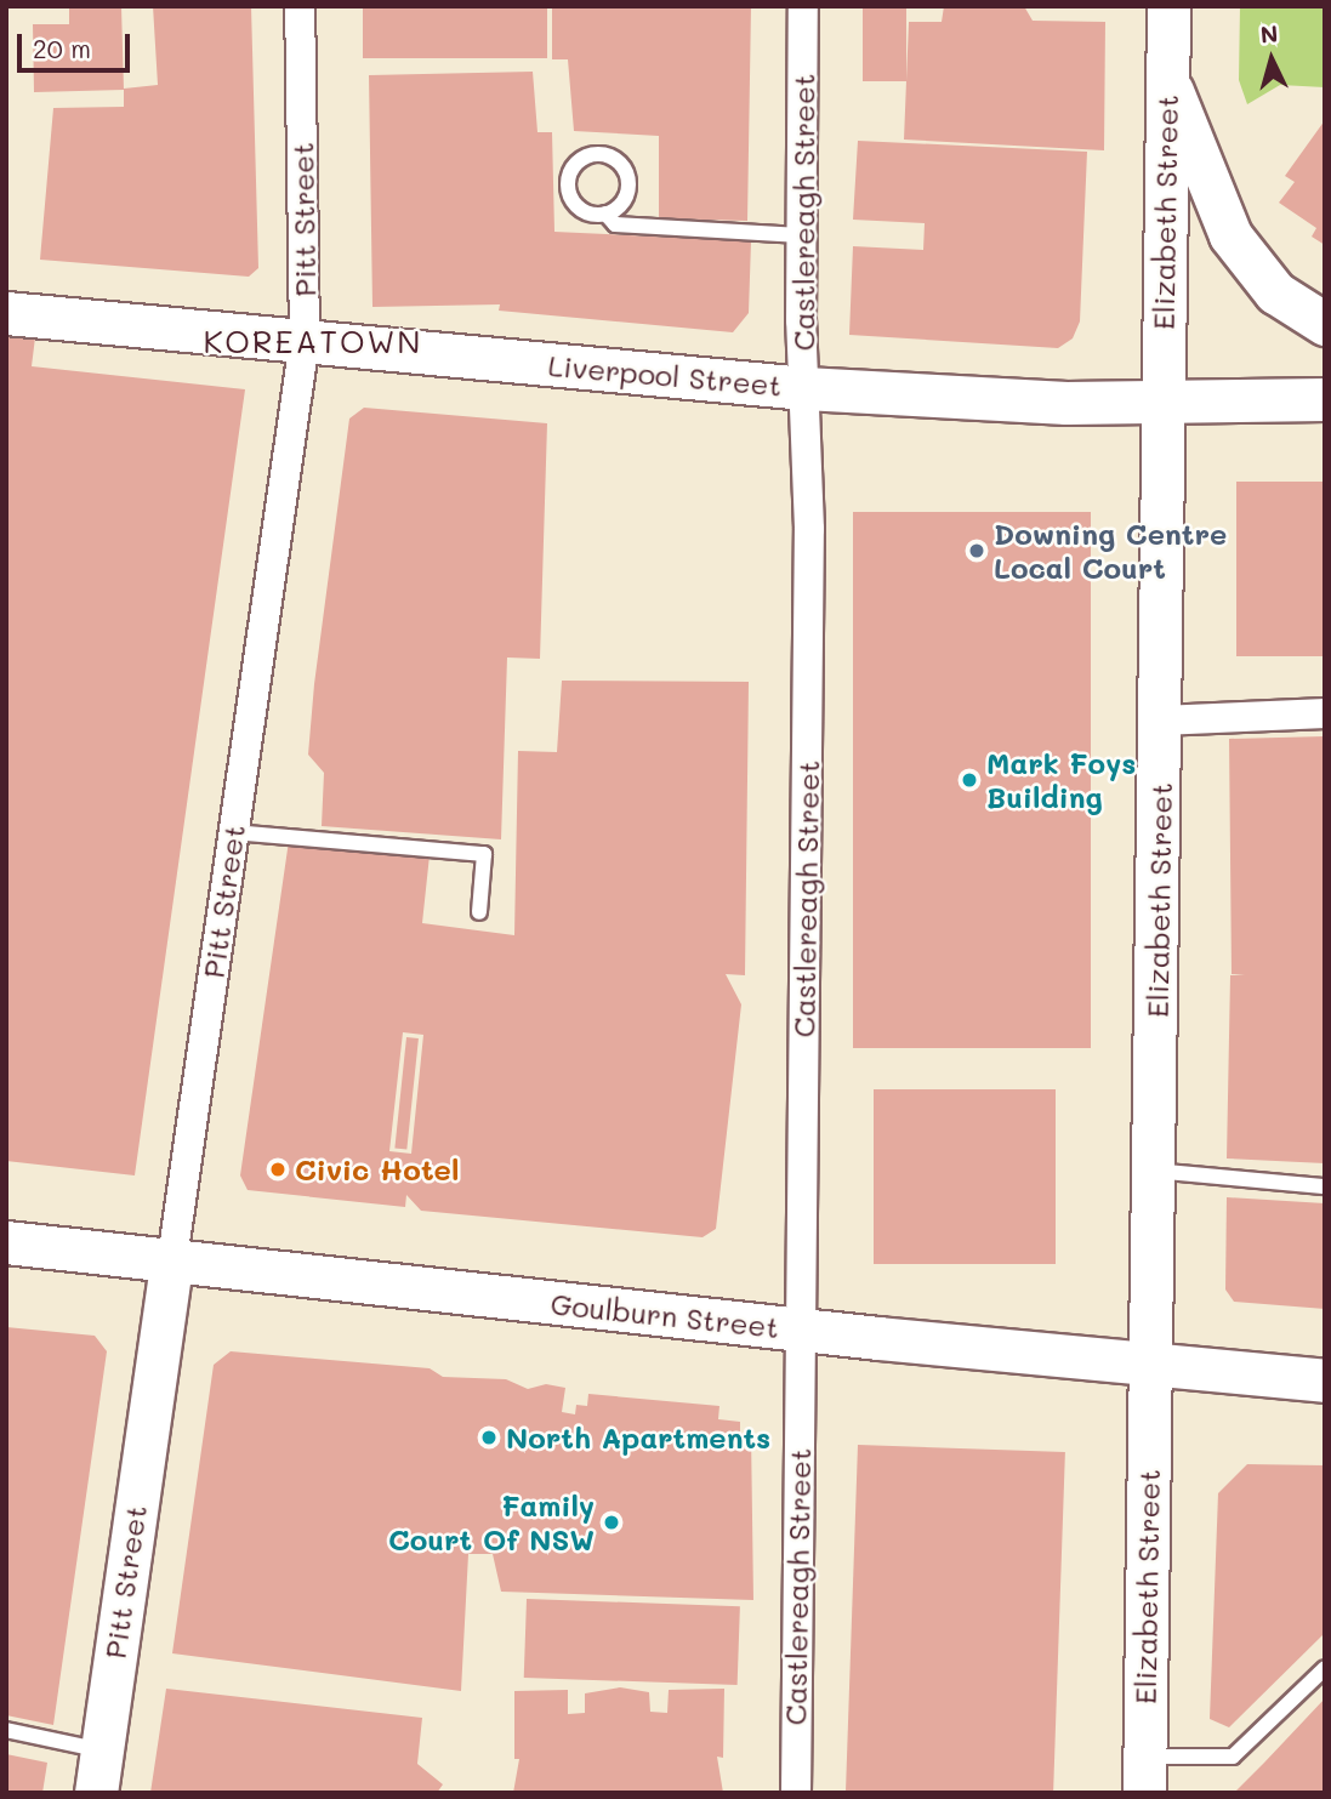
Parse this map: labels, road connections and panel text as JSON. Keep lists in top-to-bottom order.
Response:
{
  "streets": {
    "main road": [
      "Elizabeth Street",
      "Pitt Street",
      "Liverpool Street",
      "Goulburn Street"
    ],
    "street": ["Castlereagh Street"]
  },
  "crossings": [
    ["Castlereagh Street", "Liverpool Street"],
    ["Castlereagh Street", "Goulburn Street"],
    ["Elizabeth Street", "Liverpool Street"],
    ["Elizabeth Street", "Goulburn Street"],
    ["Pitt Street", "Liverpool Street"],
    ["Pitt Street", "Goulburn Street"]
  ],
  "districts": ["KOREATOWN"],
  "places": [
    "Downing Centre Local Court",
    "Mark Foys Building",
    "Civic Hotel",
    "North Apartments",
    "Family Court Of NSW"
  ],
  "scale_bar": "20 m",
  "north": "top"
}
